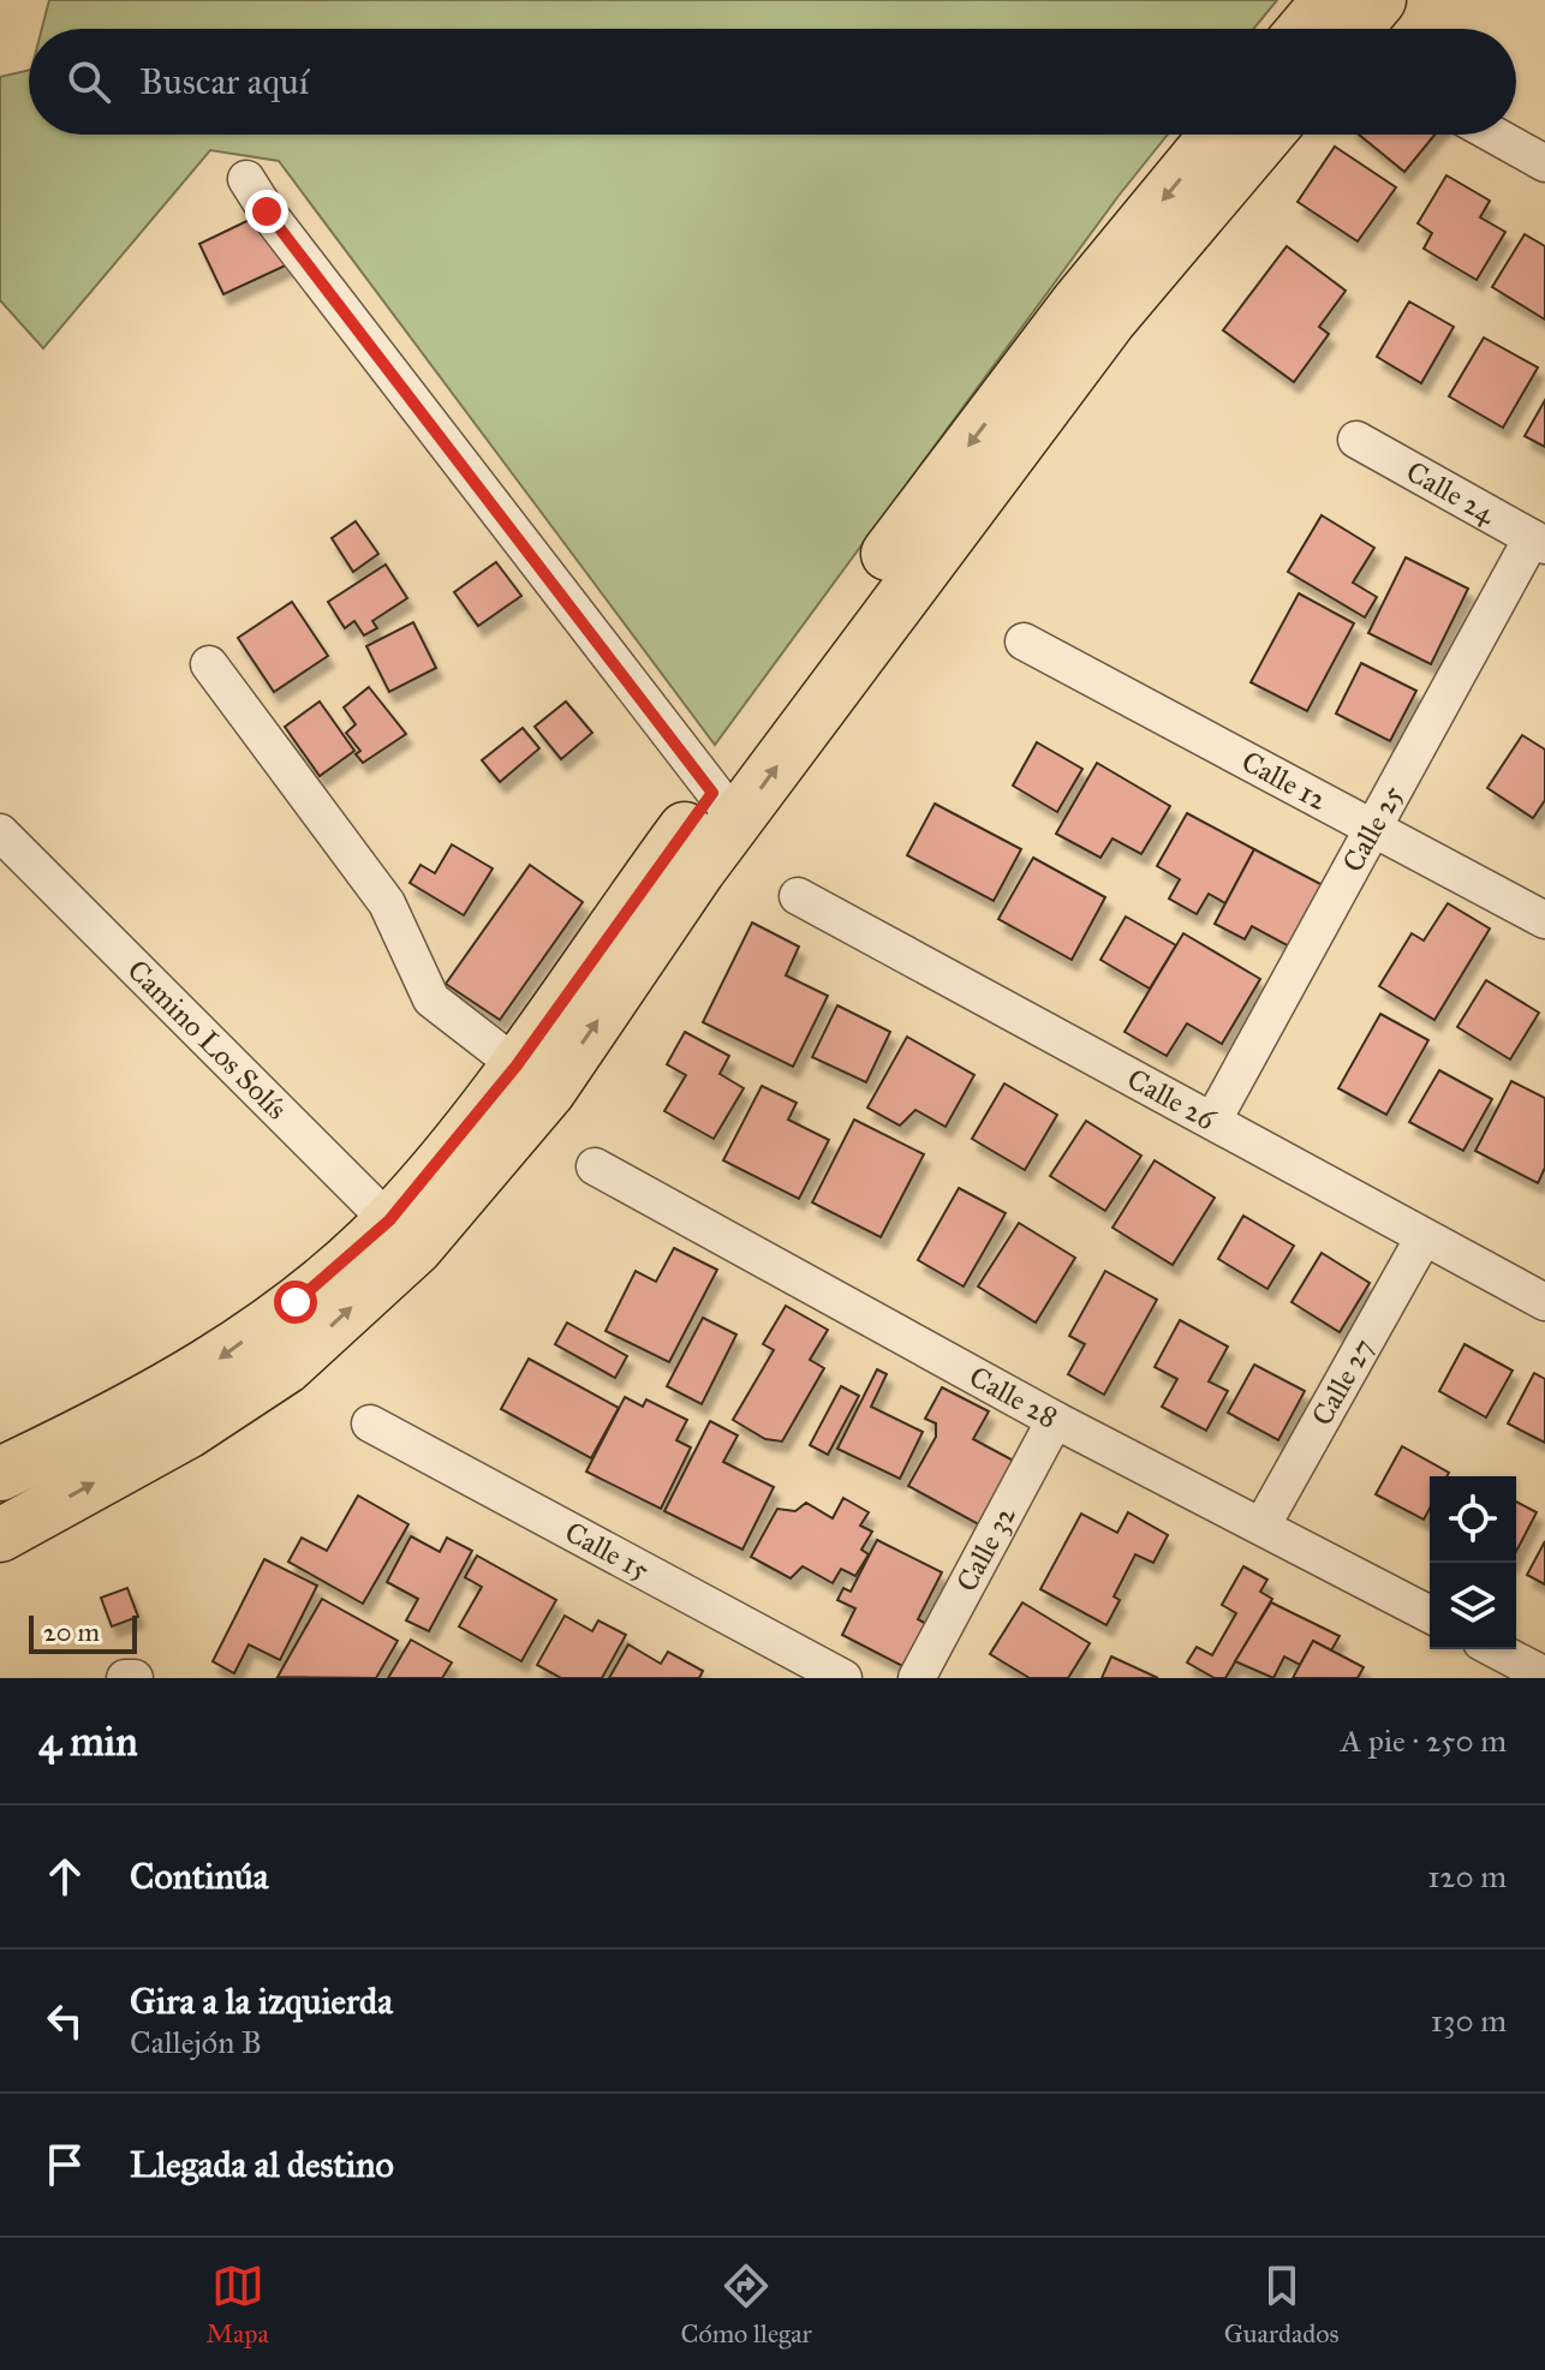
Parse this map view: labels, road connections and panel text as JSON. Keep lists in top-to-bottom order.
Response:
{
  "streets": {
    "street": [
      "Calle 24",
      "Calle 12",
      "Calle 25",
      "Camino Los Solís",
      "Calle 26",
      "Calle 27",
      "Calle 28",
      "Calle 32",
      "Calle 15"
    ]
  },
  "crossings": [
    ["Calle 24", "Calle 25"],
    ["Calle 12", "Calle 25"],
    ["Calle 25", "Calle 26"],
    ["Calle 26", "Calle 27"],
    ["Calle 27", "Calle 28"],
    ["Calle 28", "Calle 32"]
  ],
  "scale_bar": "20 m",
  "page": {
    "search": "Buscar aquí",
    "scale": "20 m",
    "heading": ["4 min", "A pie · 250 m"],
    "list": [
      ["Continúa", "120 m"],
      ["Gira a la izquierda", "Callejón B", "130 m"],
      "Llegada al destino"
    ],
    "nav": ["Mapa", "Cómo llegar", "Guardados"]
  }
}
